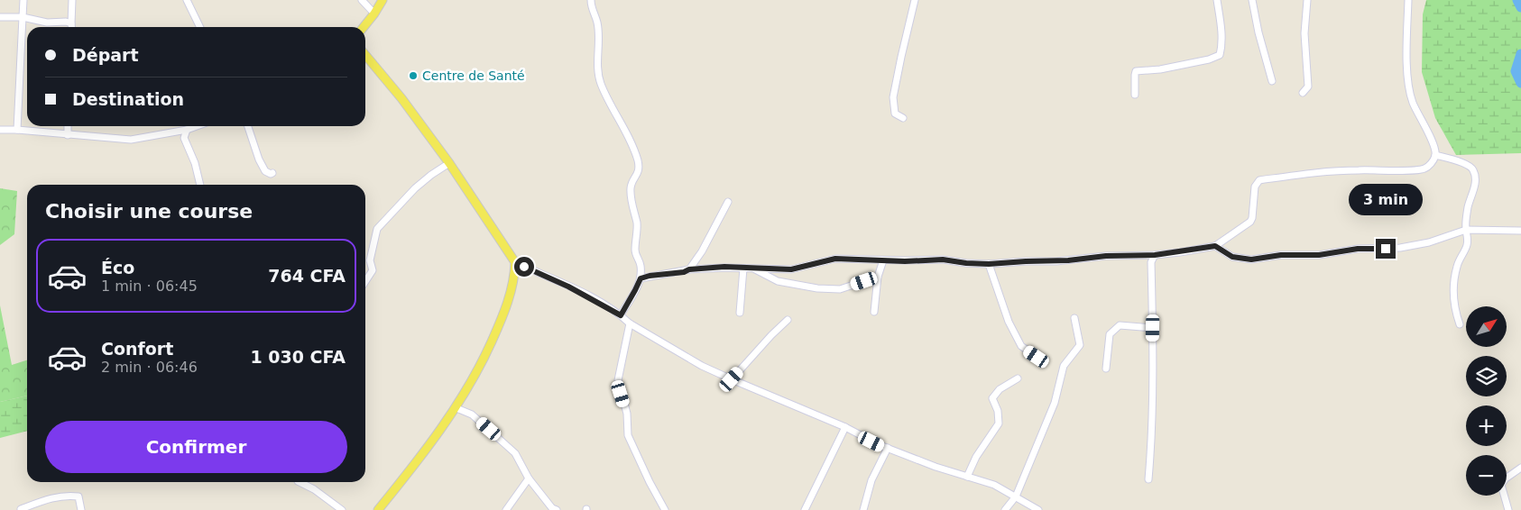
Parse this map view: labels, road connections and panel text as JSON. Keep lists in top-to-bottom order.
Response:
{
  "places": ["Centre de Santé"],
  "north": "top right",
  "page": {
    "banner": ["Départ", "Destination"],
    "bubble": "3 min",
    "heading": "Choisir une course",
    "list": [
      {
        "name": "Éco",
        "note": "1 min · 06:45",
        "value": "764 CFA"
      },
      {
        "name": "Confort",
        "note": "2 min · 06:46",
        "value": "1 030 CFA"
      }
    ],
    "map_buttons": ["+", "−"],
    "buttons": "Confirmer"
  }
}
